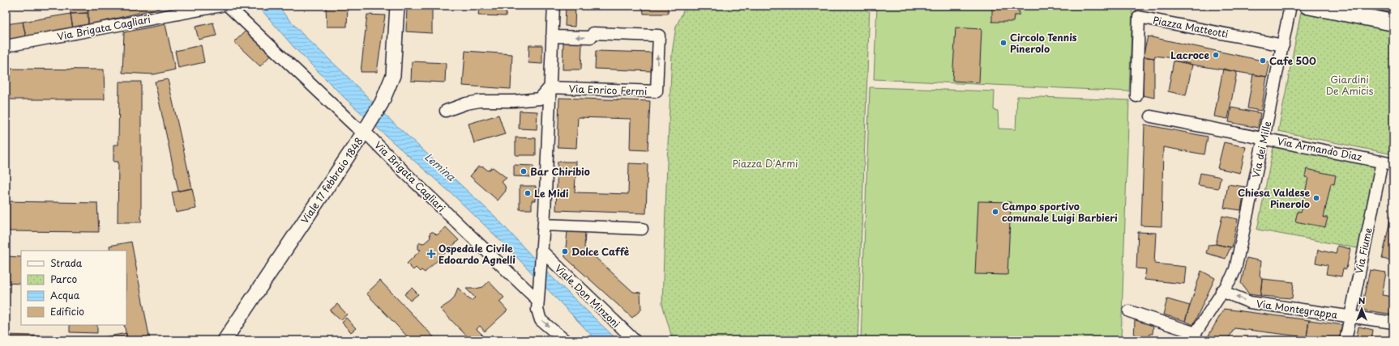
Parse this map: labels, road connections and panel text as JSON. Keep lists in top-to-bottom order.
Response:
{
  "streets": {
    "street": [
      "Piazza Matteotti",
      "Via Brigata Cagliari",
      "Via Enrico Fermi",
      "Via Armando Diaz",
      "Via dei Mille",
      "Viale 17 febbraio 1848",
      "Via Fiume",
      "Viale Don Minzoni",
      "Via Montegrappa"
    ]
  },
  "crossings": [
    ["Piazza Matteotti", "Via dei Mille"],
    ["Via Brigata Cagliari", "Viale 17 febbraio 1848"],
    ["Via Armando Diaz", "Via dei Mille"],
    ["Via Armando Diaz", "Via Fiume"],
    ["Via dei Mille", "Via Montegrappa"],
    ["Via Fiume", "Via Montegrappa"]
  ],
  "one_way": ["Via Montegrappa"],
  "water": ["Lemina"],
  "parks": ["Giardini De Amicis", "Piazza D'Armi"],
  "places": {
    "other": [
      "Circolo Tennis Pinerolo",
      "Lacroce",
      "Cafe 500",
      "Bar Chiribio",
      "Le Midi",
      "Chiesa Valdese Pinerolo",
      "Campo sportivo comunale Luigi Barbieri",
      "Dolce Caffè"
    ],
    "health": ["Ospedale Civile Edoardo Agnelli"]
  },
  "legend": [
    "Strada",
    "Parco",
    "Acqua",
    "Edificio"
  ],
  "north": "top"
}
